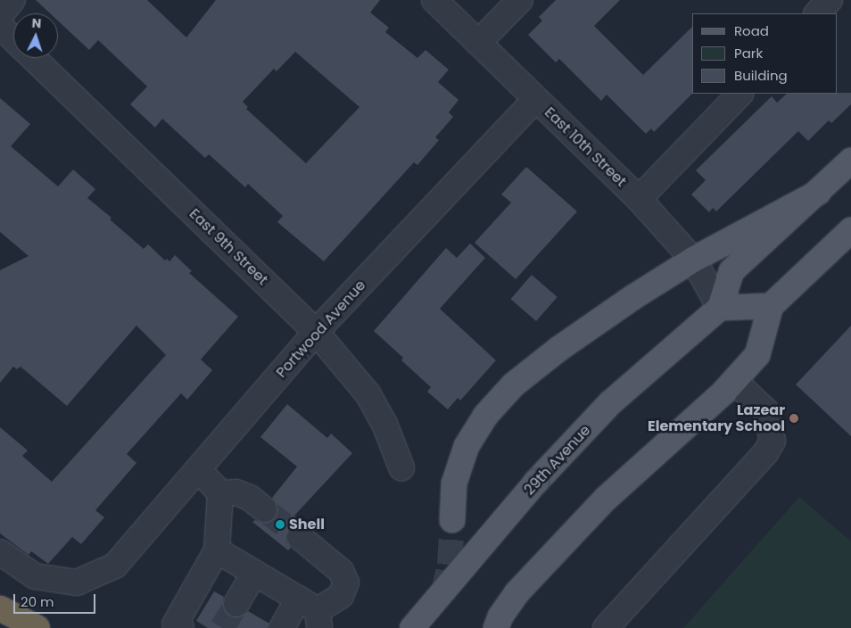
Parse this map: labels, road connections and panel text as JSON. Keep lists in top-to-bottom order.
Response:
{
  "streets": {
    "main road": ["29th Avenue"],
    "street": ["East 10th Street", "East 9th Street", "Portwood Avenue"]
  },
  "crossings": [
    ["East 10th Street", "Portwood Avenue"],
    ["East 10th Street", "29th Avenue"],
    ["East 9th Street", "Portwood Avenue"]
  ],
  "places": ["Lazear Elementary School", "Shell"],
  "legend": ["Road", "Park", "Building"],
  "scale_bar": "20 m",
  "north": "top"
}
